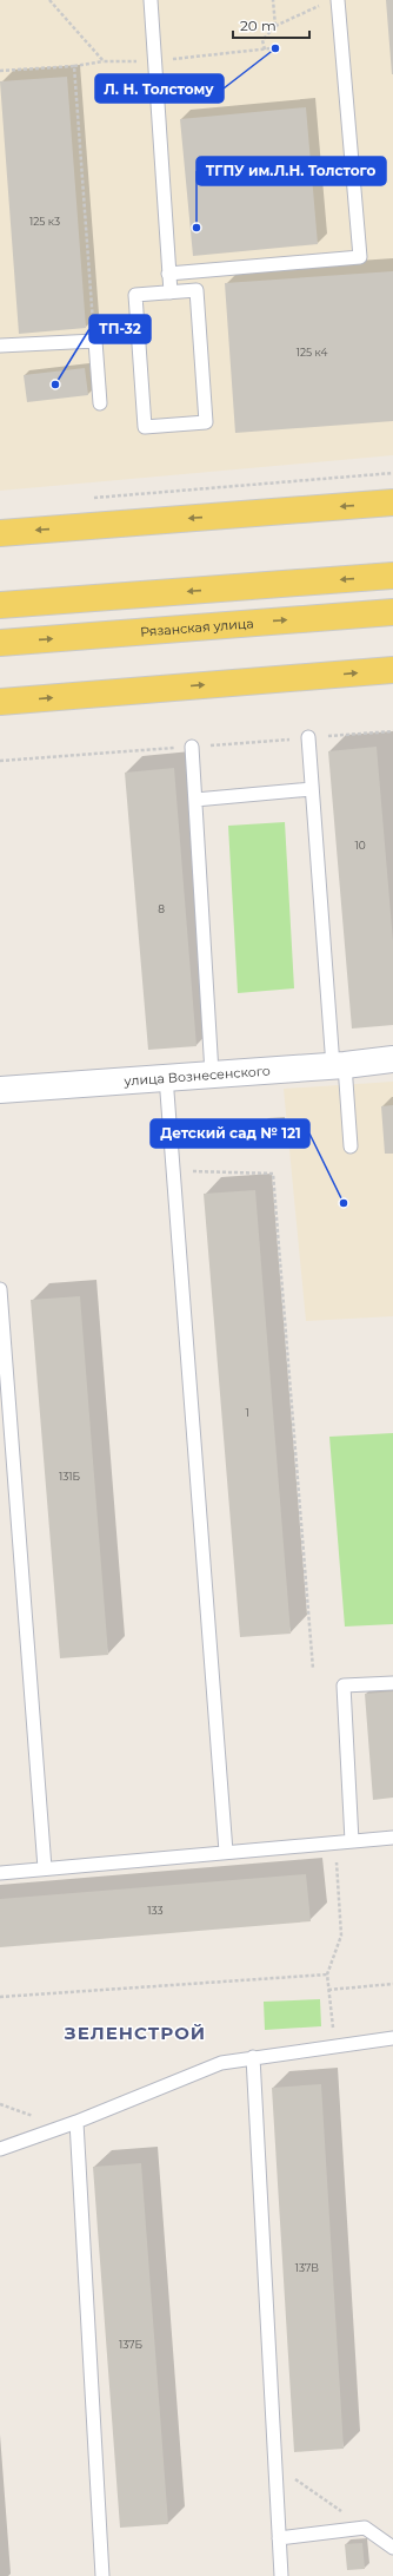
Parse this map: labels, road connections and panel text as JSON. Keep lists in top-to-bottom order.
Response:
{
  "streets": {
    "main road": ["Рязанская улица"],
    "street": ["улица Вознесенского"]
  },
  "districts": ["ЗЕЛЕНСТРОЙ"],
  "places": [
    "Л. Н. Толстому",
    "ТГПУ им.Л.Н. Толстого",
    "ТП-32",
    "Детский сад № 121"
  ],
  "house_numbers": [
    "125 к3",
    "125 к4",
    "10",
    "8",
    "1",
    "131Б",
    "133",
    "137В",
    "137Б"
  ],
  "scale_bar": "20 m"
}
